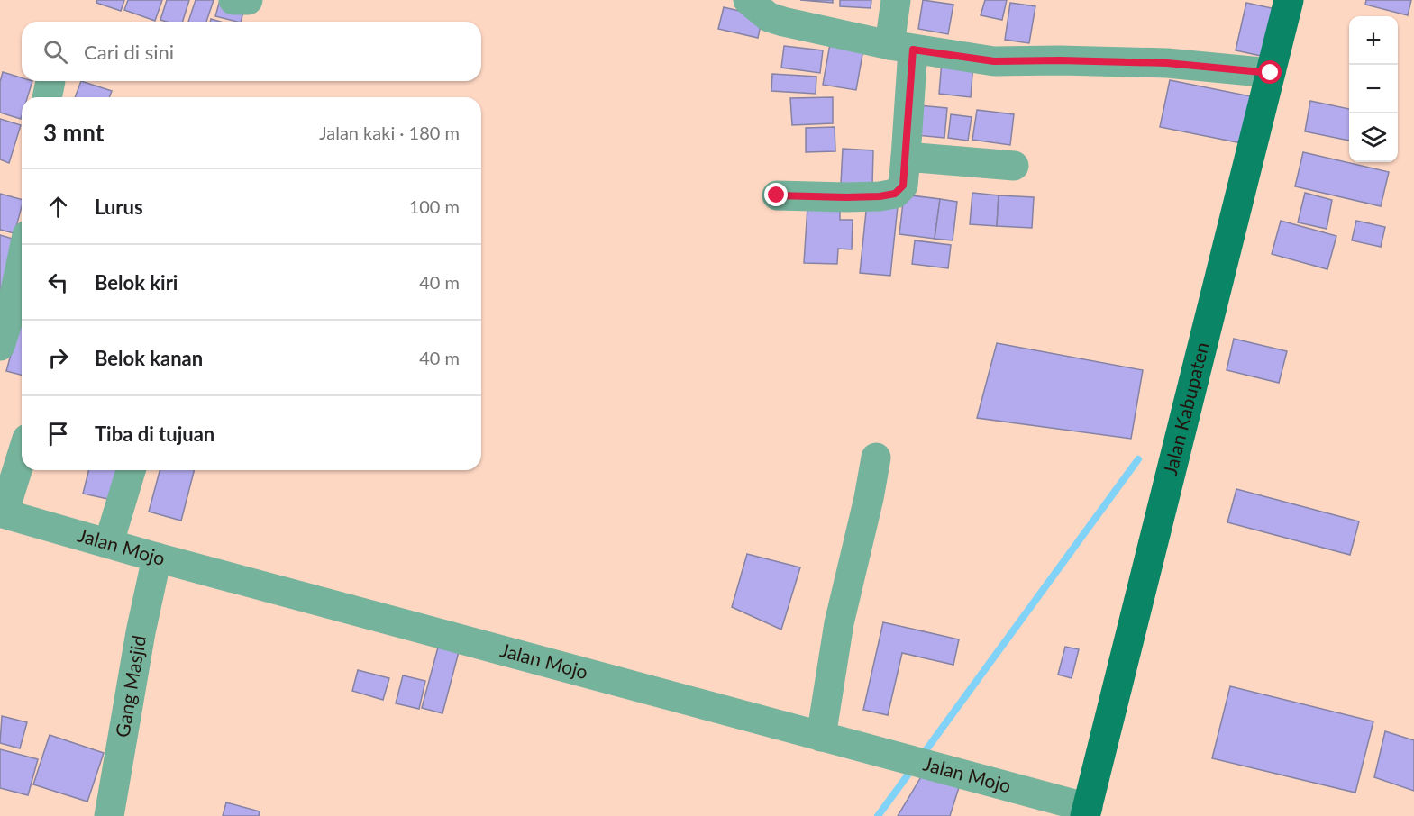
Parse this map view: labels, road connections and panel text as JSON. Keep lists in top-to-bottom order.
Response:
{
  "streets": {
    "main road": ["Jalan Kabupaten"],
    "street": ["Jalan Mojo", "Gang Masjid"]
  },
  "crossings": [
    ["Jalan Kabupaten", "Jalan Mojo"],
    ["Jalan Mojo", "Gang Masjid"]
  ],
  "page": {
    "map_buttons": ["+", "−"],
    "search": "Cari di sini",
    "heading": ["3 mnt", "Jalan kaki · 180 m"],
    "list": [
      ["Lurus", "100 m"],
      ["Belok kiri", "40 m"],
      ["Belok kanan", "40 m"],
      "Tiba di tujuan"
    ]
  }
}
